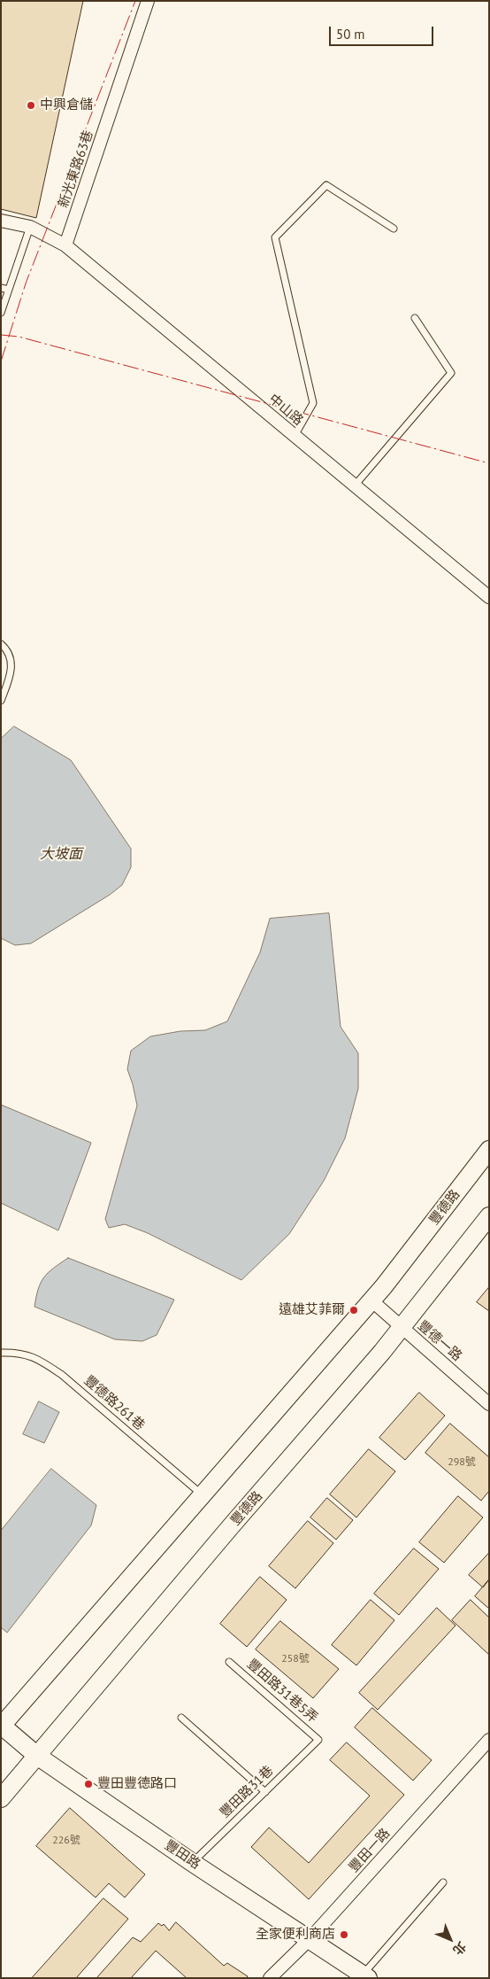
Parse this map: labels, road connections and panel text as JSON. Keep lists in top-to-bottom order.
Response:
{
  "streets": {
    "main road": ["豐德路", "豐田路"],
    "street": [
      "新光東路63巷",
      "中山路",
      "豐德一路",
      "豐田一路"
    ],
    "lane": ["豐德路261巷", "豐田路31巷5弄", "豐田路31巷"]
  },
  "crossings": [
    ["新光東路63巷", "中山路"],
    ["豐德路", "豐德一路"],
    ["豐德路", "豐德路261巷"],
    ["豐德路", "豐田路"],
    ["豐田路31巷5弄", "豐田路31巷"],
    ["豐田路31巷", "豐田路"],
    ["豐田一路", "豐田路"]
  ],
  "water": ["大坡面"],
  "places": [
    "中興倉儲",
    "遠雄艾菲爾",
    "豐田豐德路口",
    "全家便利商店"
  ],
  "house_numbers": ["298號", "258號", "226號"],
  "scale_bar": "50 m",
  "north": "bottom right"
}
